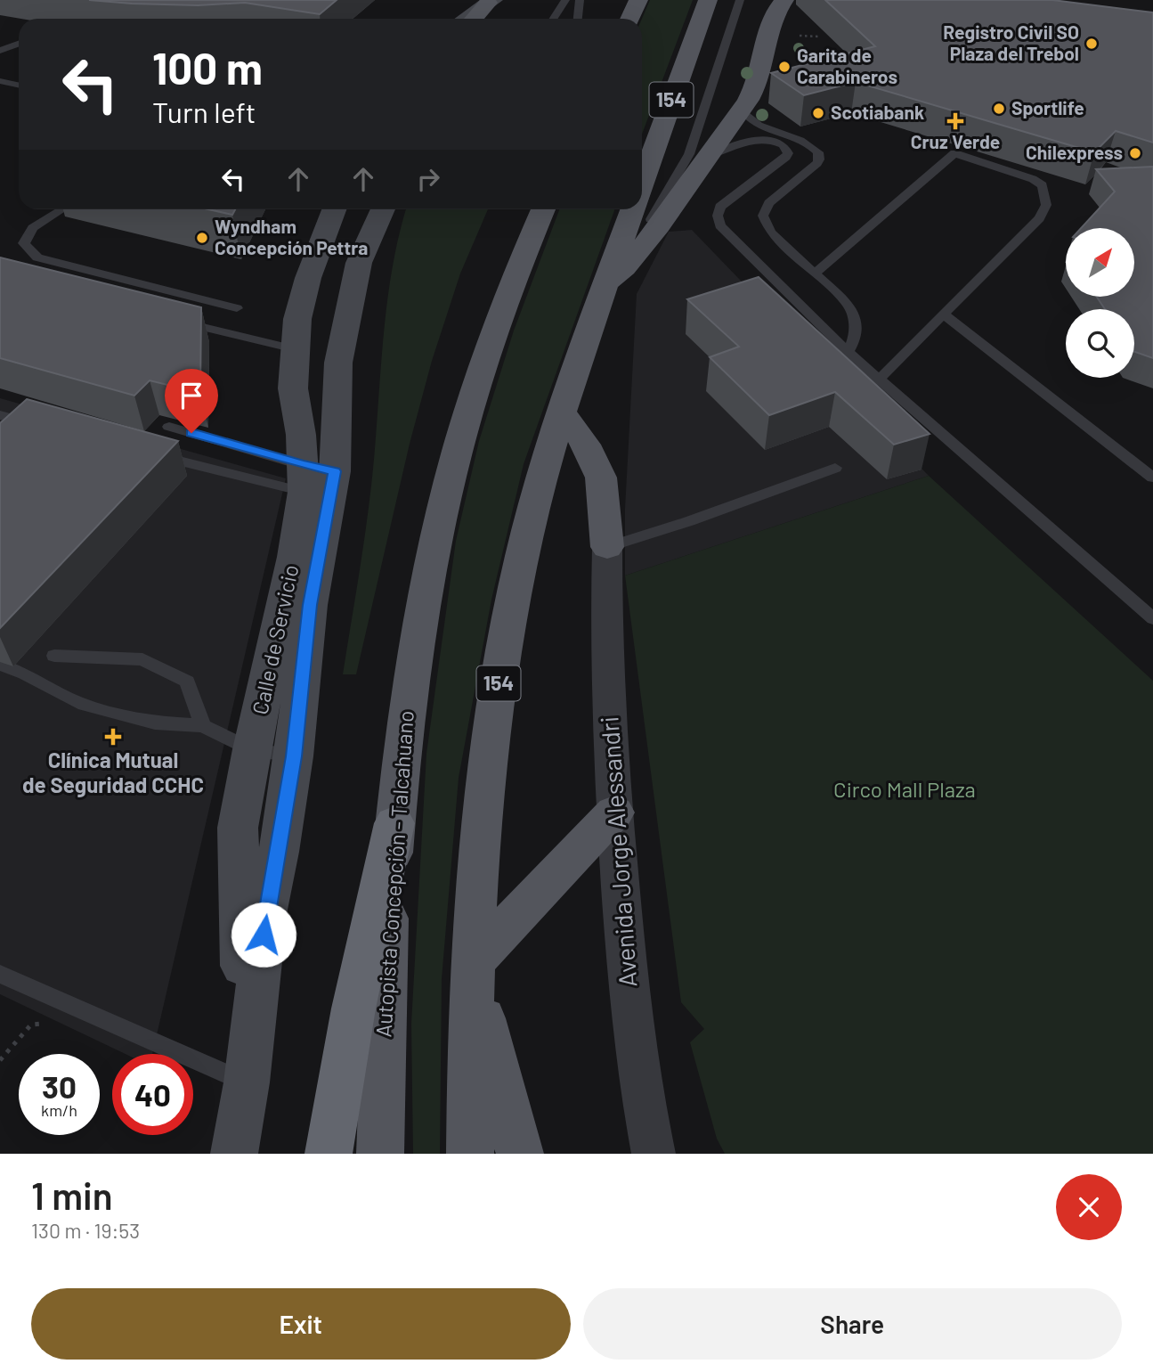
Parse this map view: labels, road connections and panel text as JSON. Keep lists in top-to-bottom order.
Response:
{
  "streets": {
    "main road": ["154", "Autopista Concepción - Talcahuano"],
    "street": ["Calle de Servicio", "Avenida Jorge Alessandri"]
  },
  "parks": ["Circo Mall Plaza"],
  "places": {
    "other": [
      "Registro Civil SO Plaza del Trebol",
      "Garita de Carabineros",
      "Sportlife",
      "Scotiabank",
      "Chilexpress",
      "Wyndham Concepción Pettra"
    ],
    "health": ["Cruz Verde", "Clínica Mutual de Seguridad CCHC"]
  },
  "north": "top right",
  "page": {
    "turn": ["100 m", "Turn left"],
    "speed": "30 km/h",
    "limit": "40",
    "heading": ["1 min", "130 m · 19:53"],
    "buttons": ["Exit", "Share"]
  }
}
